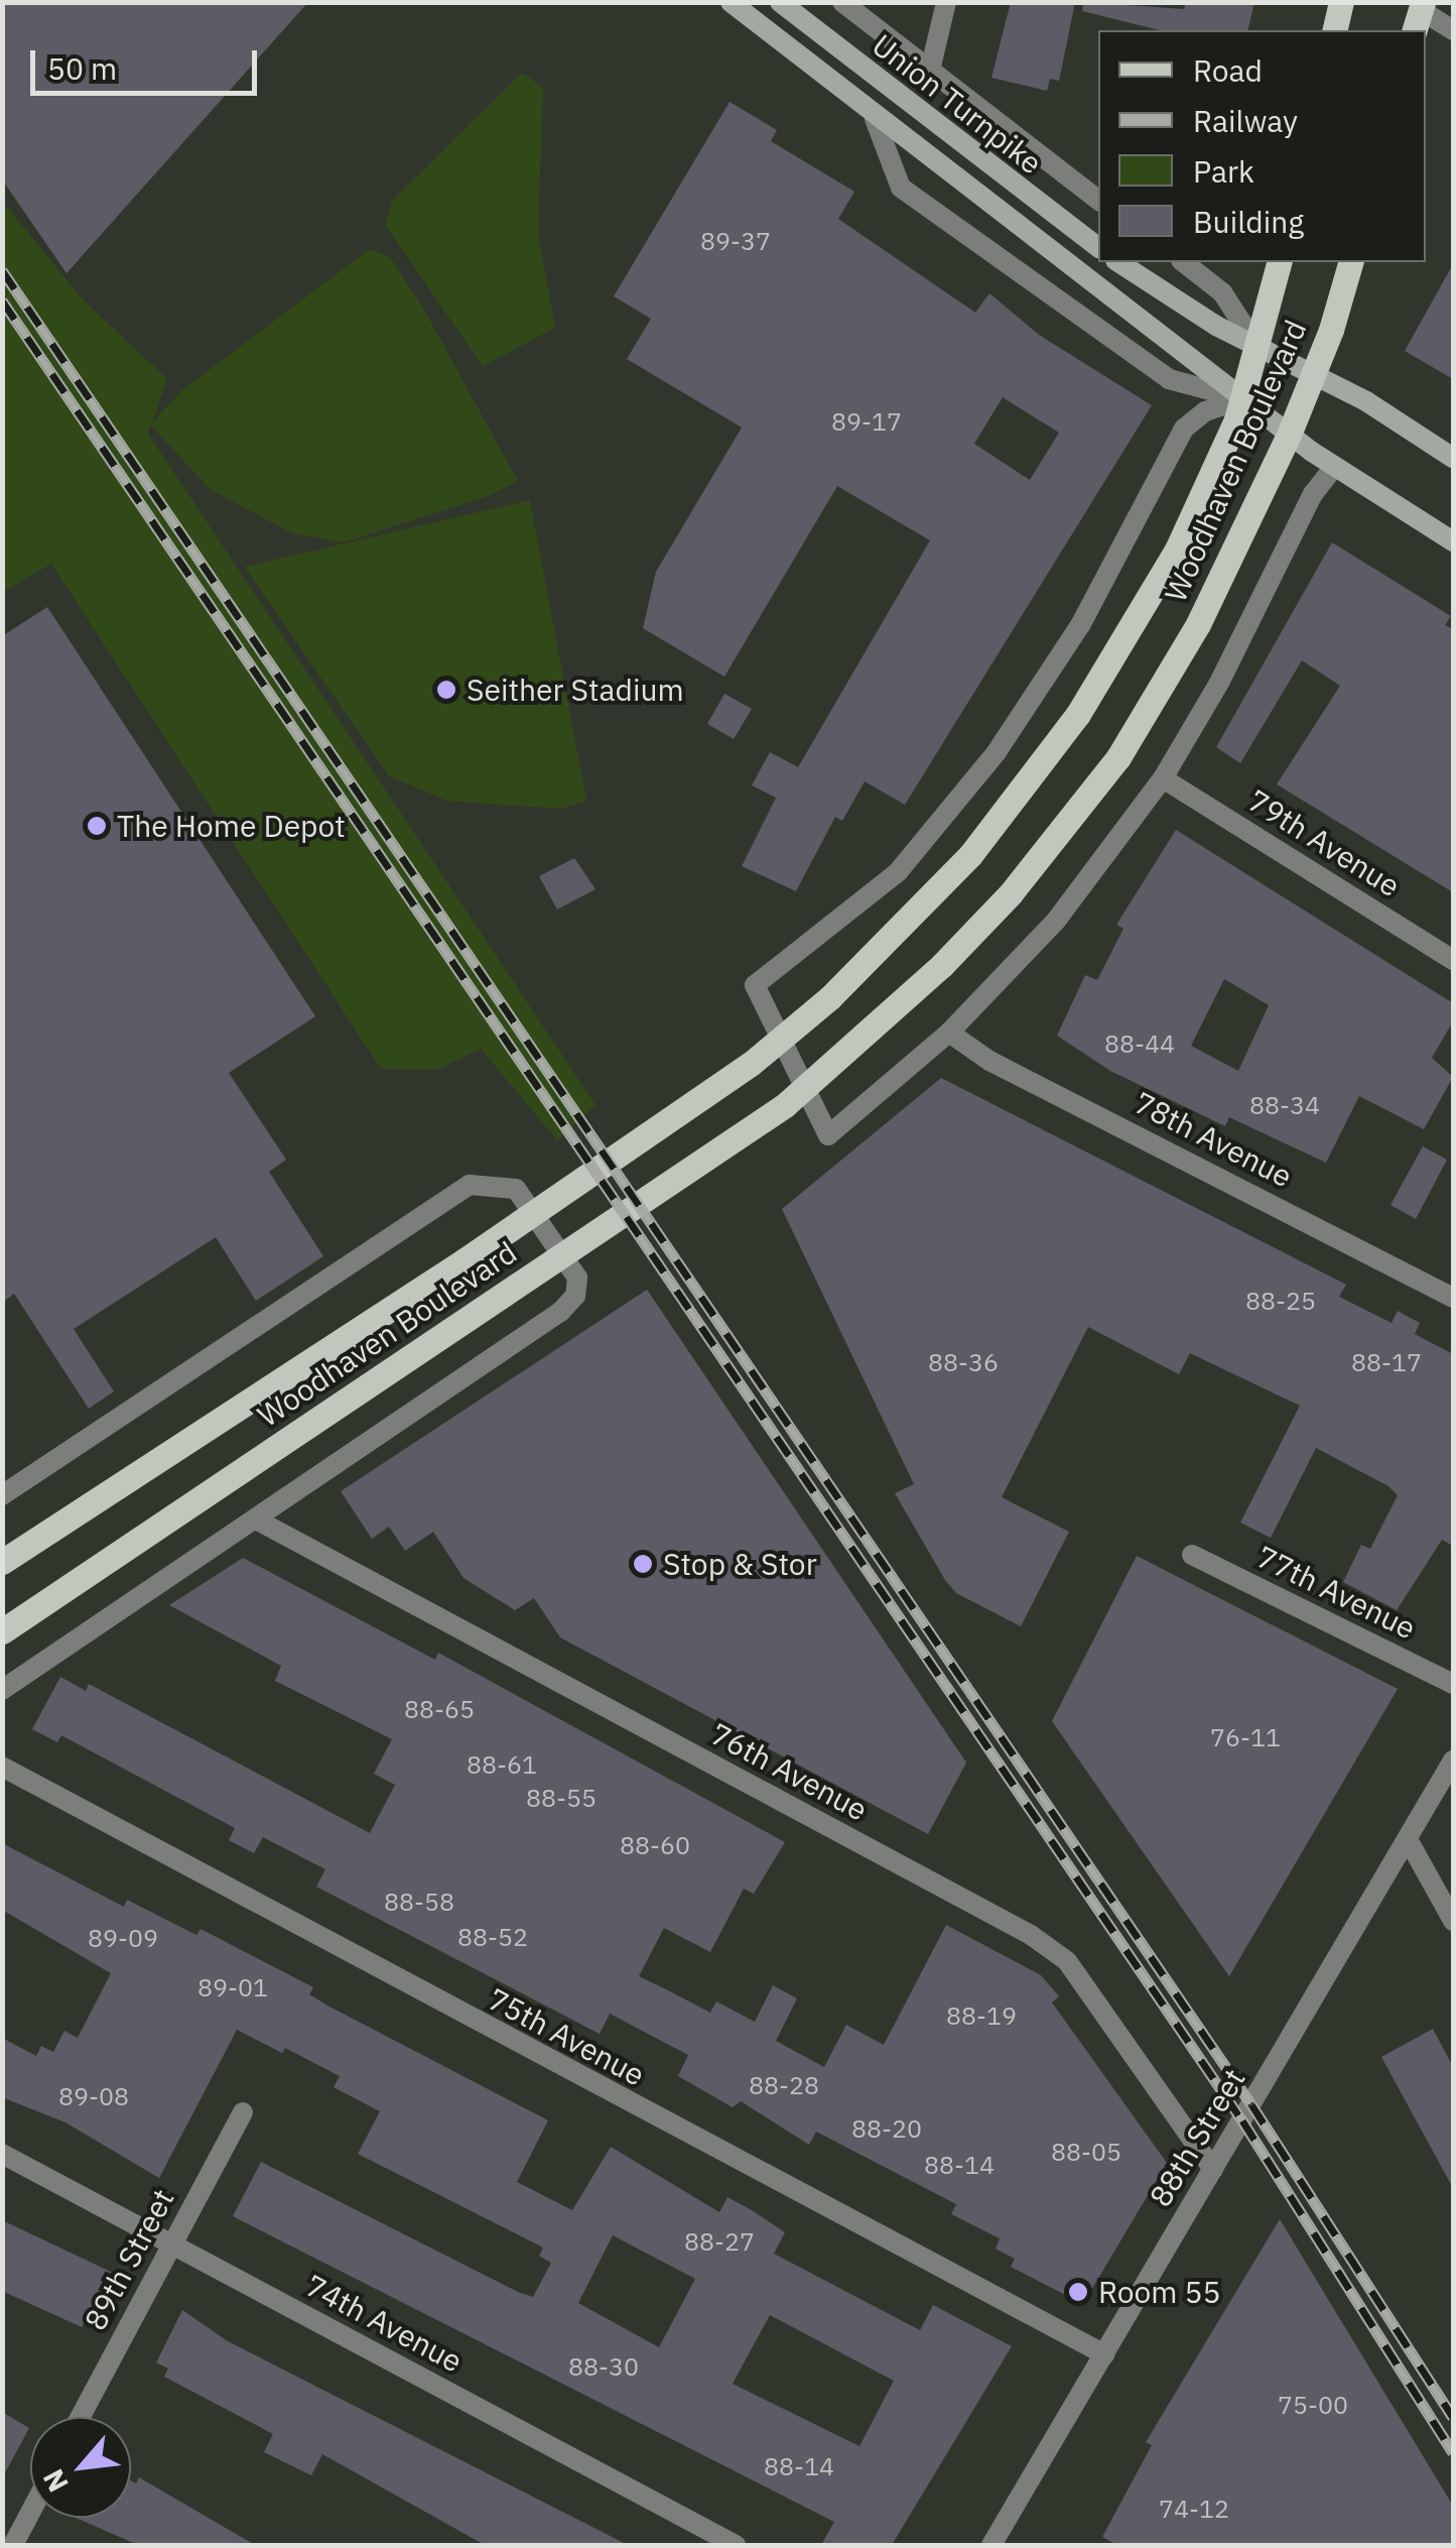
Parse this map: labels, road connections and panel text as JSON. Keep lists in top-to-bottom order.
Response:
{
  "streets": {
    "main road": ["Union Turnpike", "Woodhaven Boulevard"],
    "street": [
      "79th Avenue",
      "78th Avenue",
      "77th Avenue",
      "76th Avenue",
      "75th Avenue",
      "88th Street",
      "89th Street",
      "74th Avenue"
    ]
  },
  "crossings": [
    ["Union Turnpike", "Woodhaven Boulevard"],
    ["Woodhaven Boulevard", "79th Avenue"],
    ["Woodhaven Boulevard", "78th Avenue"],
    ["76th Avenue", "88th Street"],
    ["75th Avenue", "88th Street"],
    ["89th Street", "74th Avenue"]
  ],
  "places": [
    "Seither Stadium",
    "The Home Depot",
    "Stop & Stor",
    "Room 55"
  ],
  "house_numbers": [
    "89-37",
    "89-17",
    "88-44",
    "88-34",
    "88-25",
    "88-36",
    "88-17",
    "88-65",
    "76-11",
    "88-61",
    "88-55",
    "88-60",
    "88-58",
    "88-52",
    "89-09",
    "89-01",
    "88-19",
    "88-28",
    "89-08",
    "88-20",
    "88-05",
    "88-14",
    "88-27",
    "88-30",
    "75-00",
    "88-14",
    "74-12"
  ],
  "legend": [
    "Road",
    "Railway",
    "Park",
    "Building"
  ],
  "scale_bar": "50 m",
  "north": "bottom left"
}
